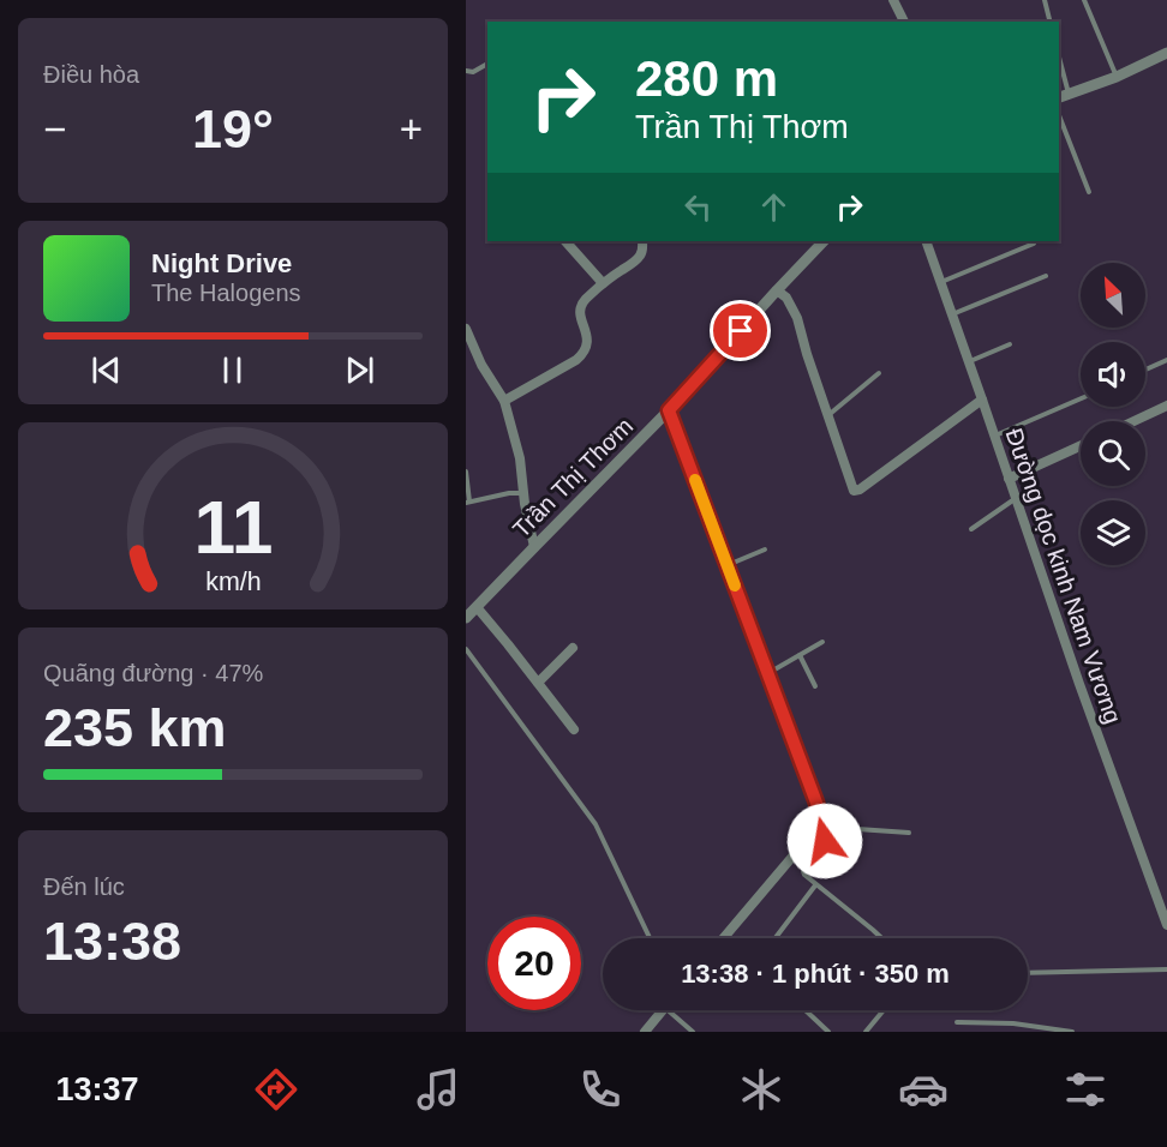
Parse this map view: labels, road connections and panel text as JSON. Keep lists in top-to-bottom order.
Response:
{
  "streets": {
    "street": ["Trần Thị Thơm", "Đường dọc kinh Nam Vương"]
  },
  "north": "top left",
  "page": {
    "tile": [
      "Điều hòa",
      ["Quãng đường · 47%", "235 km"],
      ["Đến lúc", "13:38"]
    ],
    "turn": ["280 m", "Trần Thị Thơm"],
    "heat": ["−", "19°", "+"],
    "song": ["Night Drive", "The Halogens"],
    "limit": "20",
    "trip": "13:38 · 1 phút · 350 m",
    "tabs": "13:37",
    "gauge": ["11", "km/h"]
  }
}
